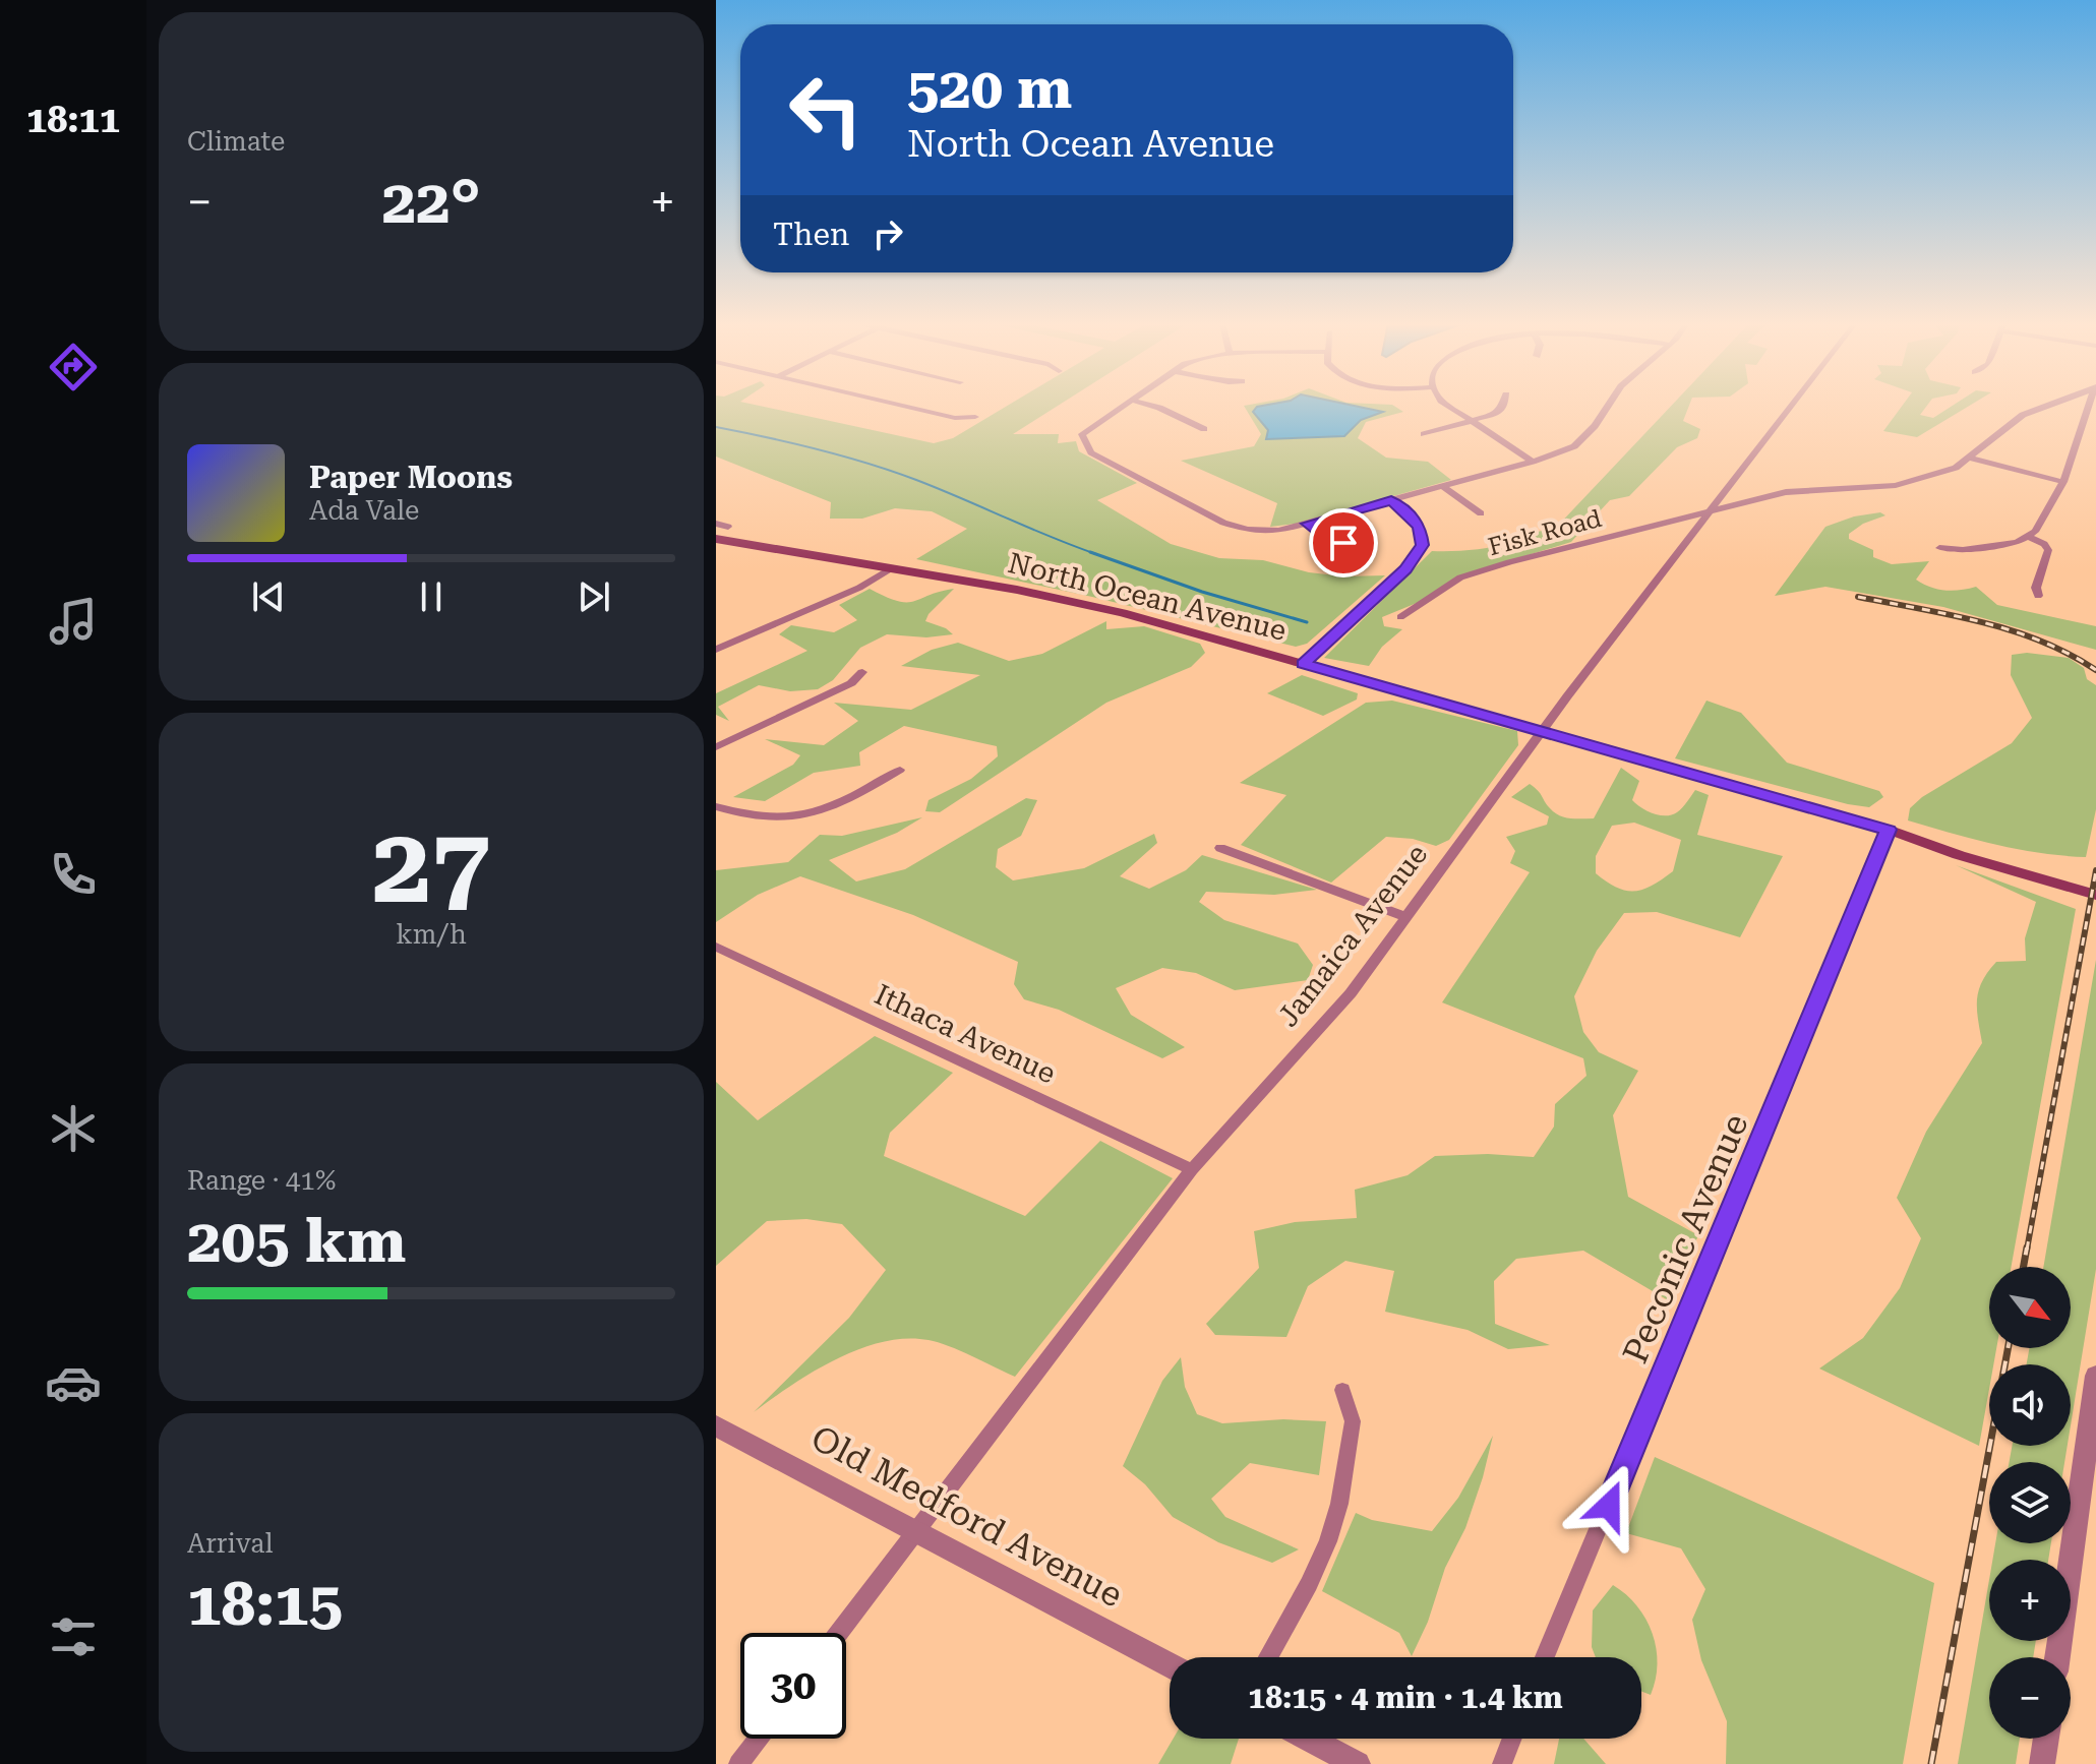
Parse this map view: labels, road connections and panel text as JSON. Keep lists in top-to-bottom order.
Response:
{
  "streets": {
    "main road": ["North Ocean Avenue"],
    "street": [
      "Fisk Road",
      "Jamaica Avenue",
      "Ithaca Avenue",
      "Peconic Avenue",
      "Old Medford Avenue"
    ]
  },
  "crossings": [
    ["Fisk Road", "Jamaica Avenue"],
    ["North Ocean Avenue", "Jamaica Avenue"],
    ["North Ocean Avenue", "Peconic Avenue"],
    ["Jamaica Avenue", "Ithaca Avenue"],
    ["Jamaica Avenue", "Old Medford Avenue"]
  ],
  "north": "bottom right",
  "page": {
    "tabs": "18:11",
    "tile": [
      "Climate",
      ["27", "km/h"],
      ["Range · 41%", "205 km"],
      ["Arrival", "18:15"]
    ],
    "turn": ["520 m", "North Ocean Avenue"],
    "heat": ["−", "22°", "+"],
    "then": "Then",
    "song": ["Paper Moons", "Ada Vale"],
    "map_buttons": ["+", "−"],
    "limit": "30",
    "trip": "18:15 · 4 min · 1.4 km"
  }
}
